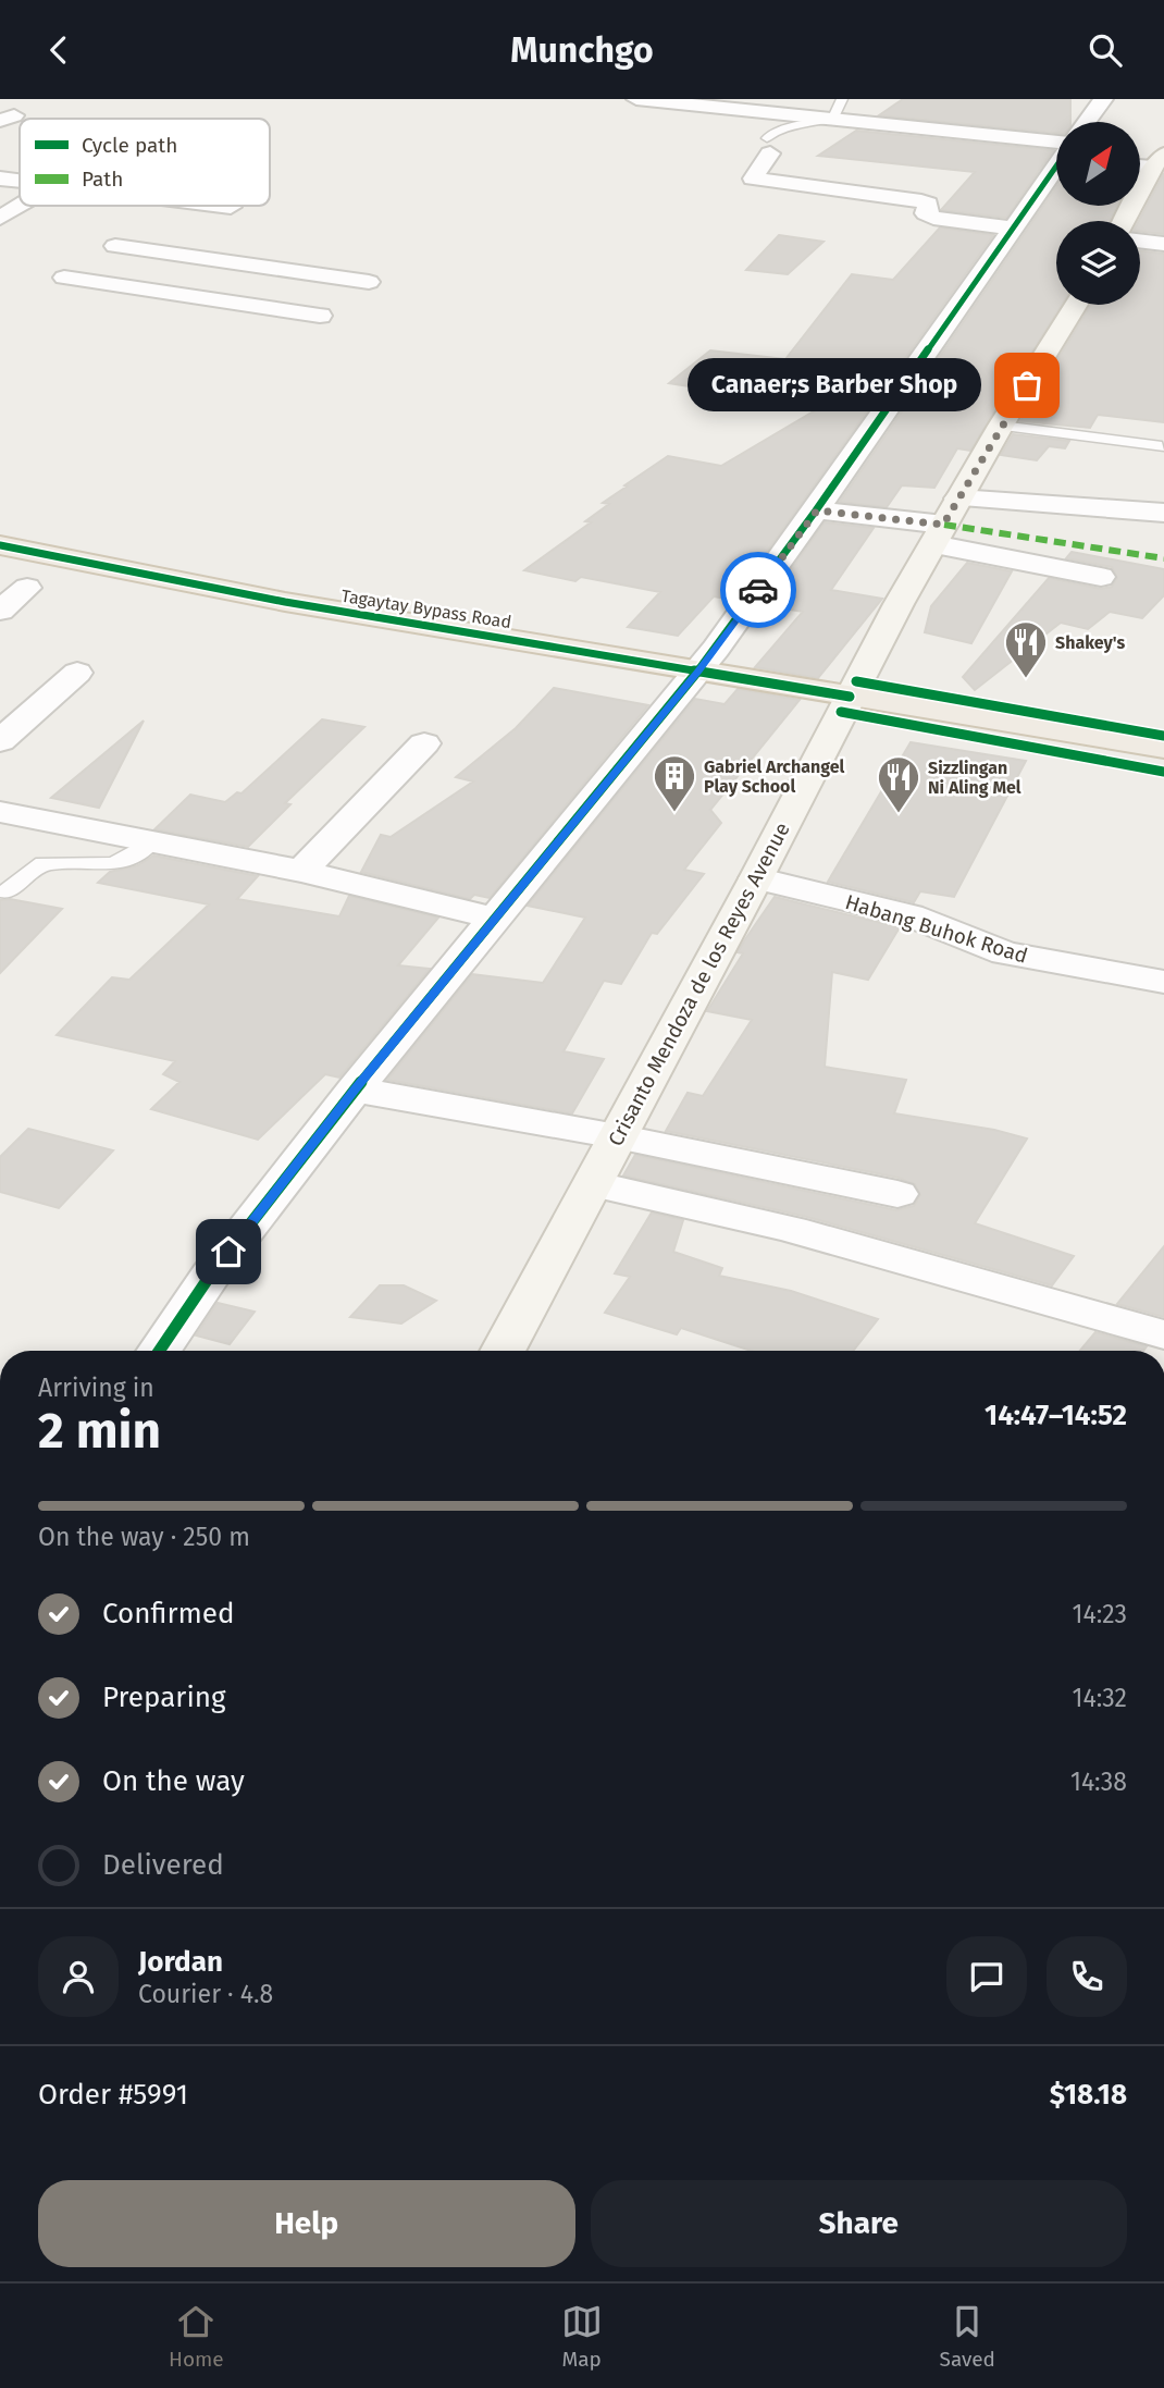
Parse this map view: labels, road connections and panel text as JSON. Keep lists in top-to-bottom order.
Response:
{
  "streets": {
    "main road": ["Tagaytay Bypass Road", "Crisanto Mendoza de los Reyes Avenue"],
    "street": ["Habang Buhok Road"]
  },
  "crossings": [
    ["Tagaytay Bypass Road", "Crisanto Mendoza de los Reyes Avenue"],
    ["Habang Buhok Road", "Crisanto Mendoza de los Reyes Avenue"]
  ],
  "places": {
    "other": ["Canaer;s Barber Shop"],
    "restaurant": ["Shakey's", "Sizzlingan Ni Aling Mel"],
    "building": ["Gabriel Archangel Play School"]
  },
  "legend": ["Cycle path", "Path"],
  "north": "top right",
  "page": {
    "header": "Munchgo",
    "bubble": "Canaer;s Barber Shop",
    "heading": ["2 min", "Arriving in", "14:47–14:52"],
    "panel": [
      "Jordan",
      "Courier · 4.8",
      "Order #5991",
      "$18.18"
    ],
    "bar": "On the way · 250 m",
    "list": [
      ["Confirmed", "14:23"],
      ["Preparing", "14:32"],
      ["On the way", "14:38"],
      "Delivered"
    ],
    "buttons": ["Help", "Share"],
    "tabs": ["Home", "Map", "Saved"]
  }
}
